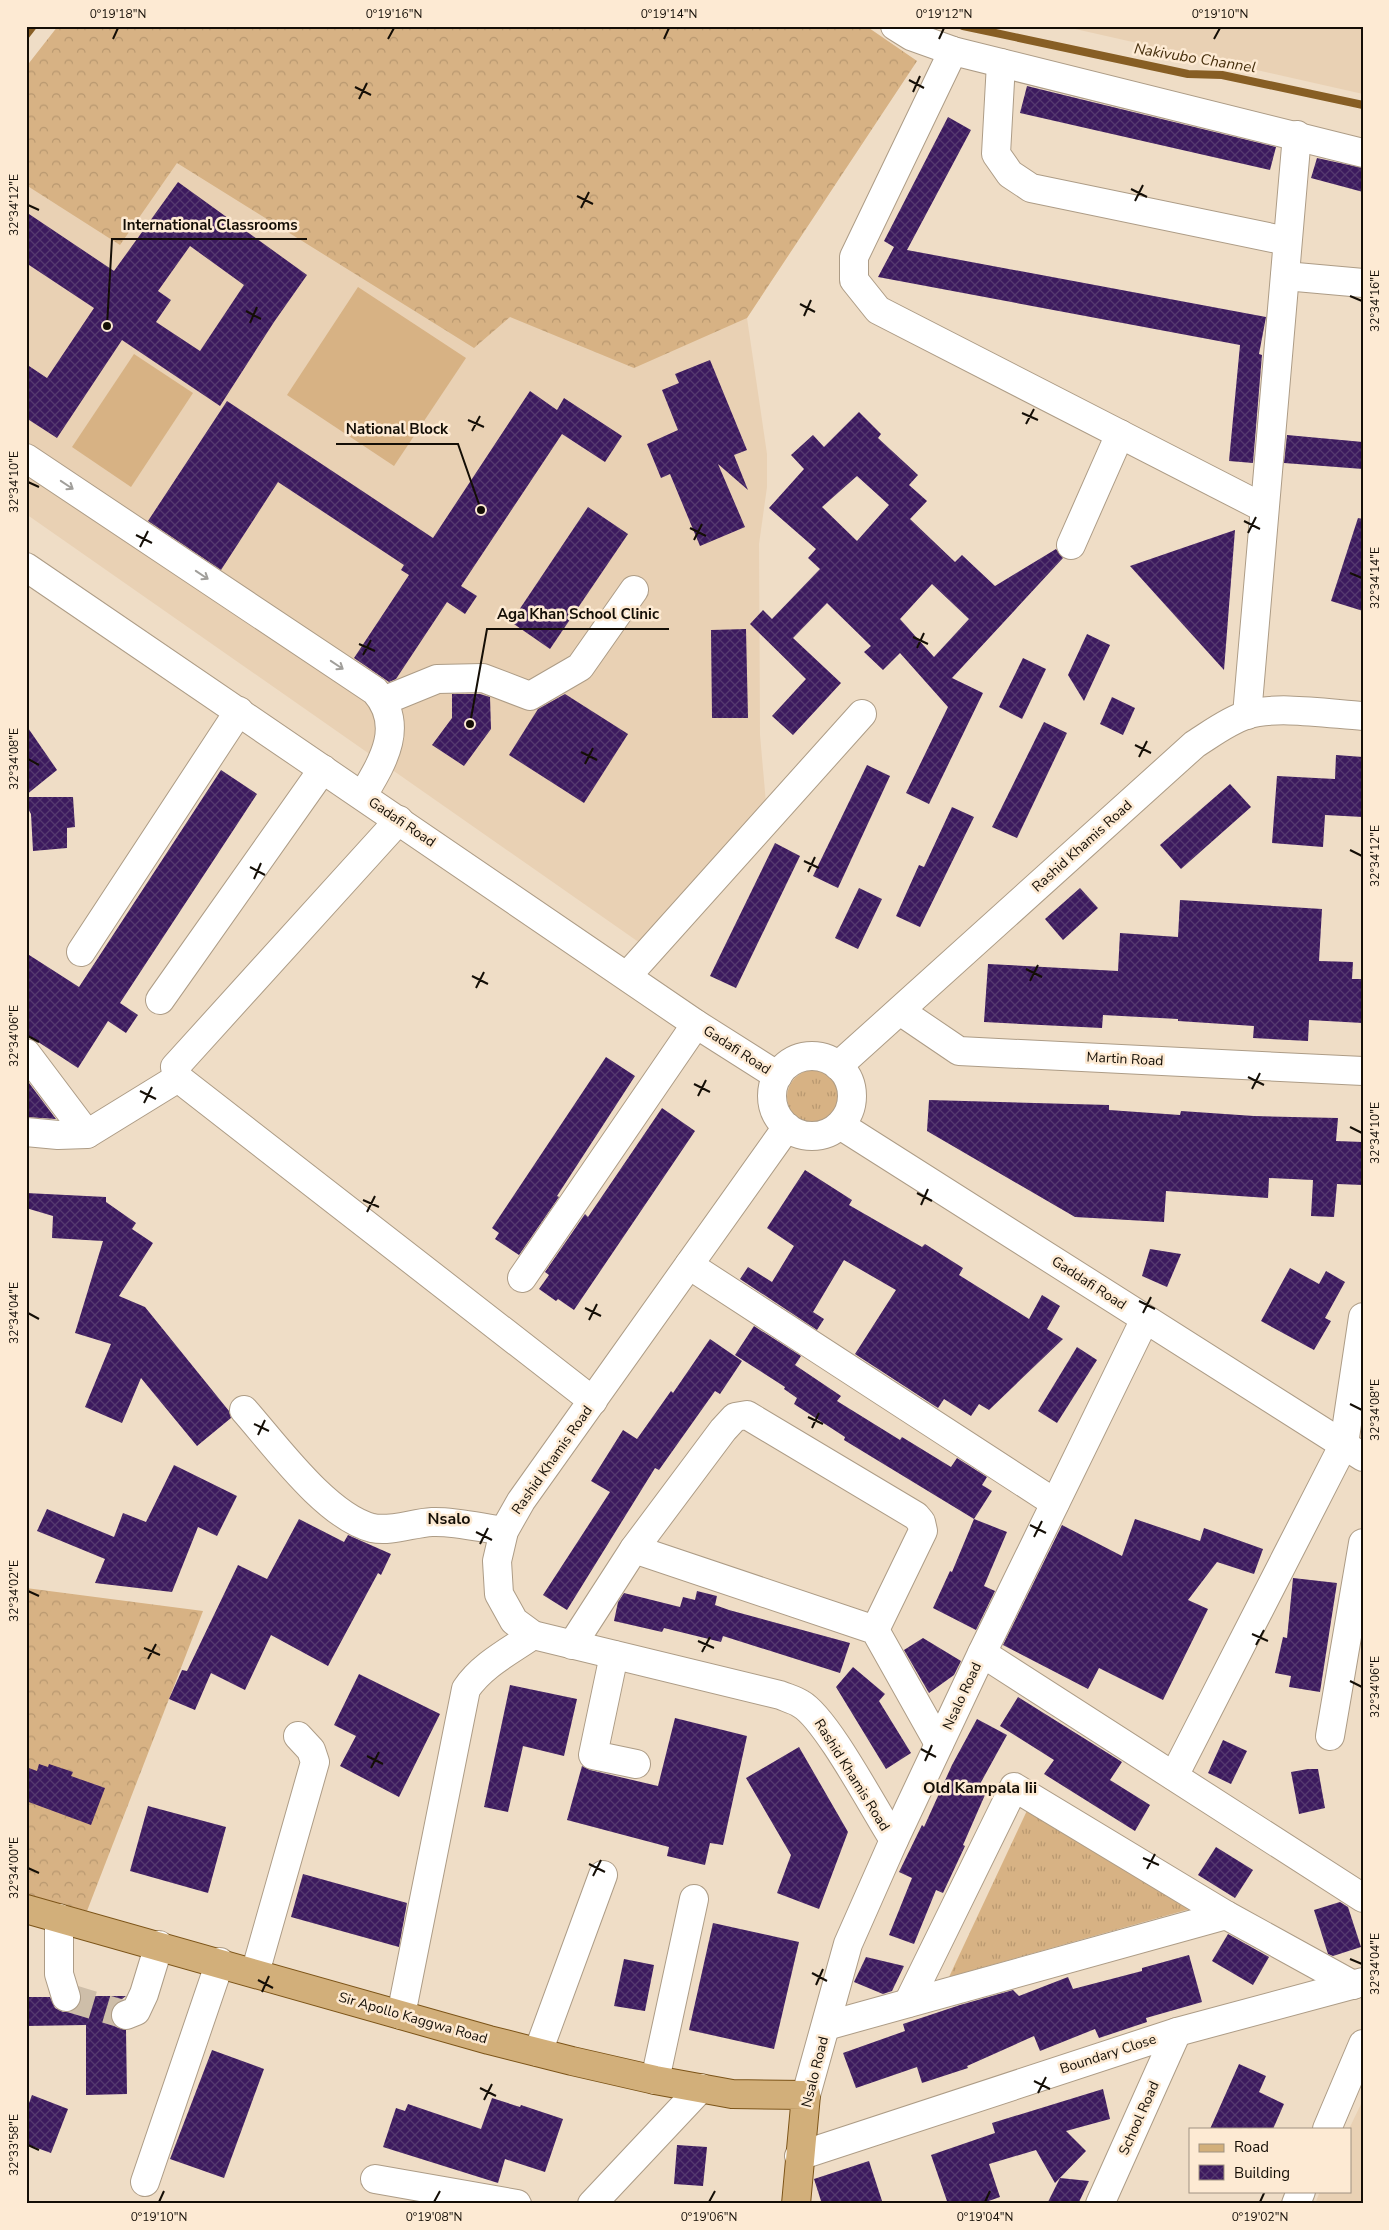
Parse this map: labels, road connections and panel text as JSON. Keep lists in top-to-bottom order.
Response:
{
  "streets": {
    "main road": ["Nsalo Road", "Sir Apollo Kaggwa Road"],
    "street": [
      "Gadafi Road",
      "Rashid Khamis Road",
      "Martin Road",
      "Gaddafi Road",
      "Boundary Close",
      "School Road"
    ]
  },
  "crossings": [
    ["Gadafi Road", "Rashid Khamis Road"],
    ["Gadafi Road", "Gaddafi Road"],
    ["Rashid Khamis Road", "Martin Road"],
    ["Rashid Khamis Road", "Gaddafi Road"],
    ["Rashid Khamis Road", "Nsalo Road"],
    ["Gaddafi Road", "Nsalo Road"],
    ["Nsalo Road", "Sir Apollo Kaggwa Road"],
    ["Nsalo Road", "Boundary Close"],
    ["Boundary Close", "School Road"]
  ],
  "districts": ["Nsalo", "Old Kampala Iii"],
  "water": ["Nakivubo Channel"],
  "places": ["International Classrooms", "National Block", "Aga Khan School Clinic"],
  "legend": ["Road", "Building"],
  "coordinates": [
    "0°19'18\"N",
    "0°19'16\"N",
    "0°19'14\"N",
    "0°19'12\"N",
    "0°19'10\"N",
    "32°34'12\"E",
    "32°34'16\"E",
    "32°34'10\"E",
    "32°34'14\"E",
    "32°34'08\"E",
    "32°34'06\"E",
    "32°34'04\"E",
    "32°34'02\"E",
    "32°34'00\"E",
    "32°33'58\"E",
    "0°19'08\"N",
    "0°19'06\"N",
    "0°19'04\"N",
    "0°19'02\"N"
  ]
}
